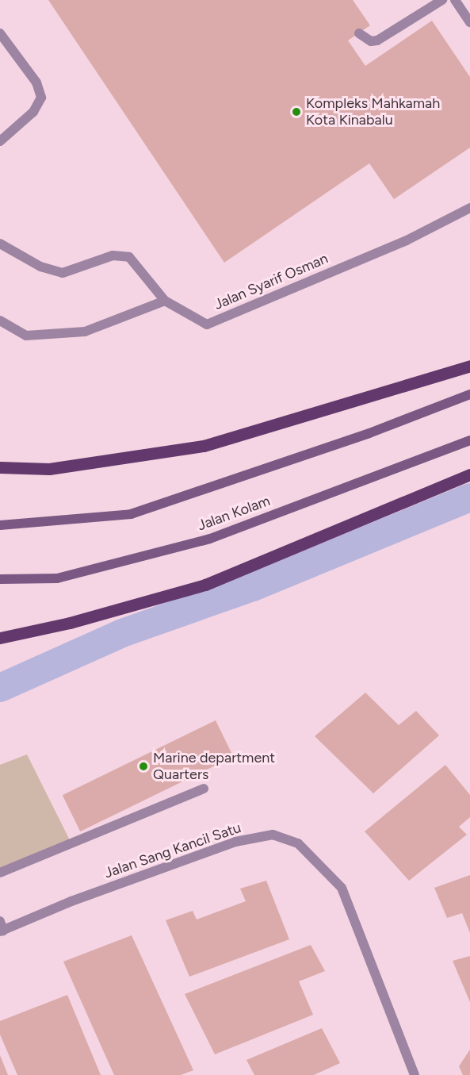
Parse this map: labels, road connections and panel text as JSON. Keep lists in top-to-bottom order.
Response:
{
  "streets": {
    "main road": ["Jalan Kolam"],
    "street": ["Jalan Syarif Osman", "Jalan Sang Kancil Satu"]
  },
  "places": ["Kompleks Mahkamah Kota Kinabalu", "Marine department Quarters"]
}
